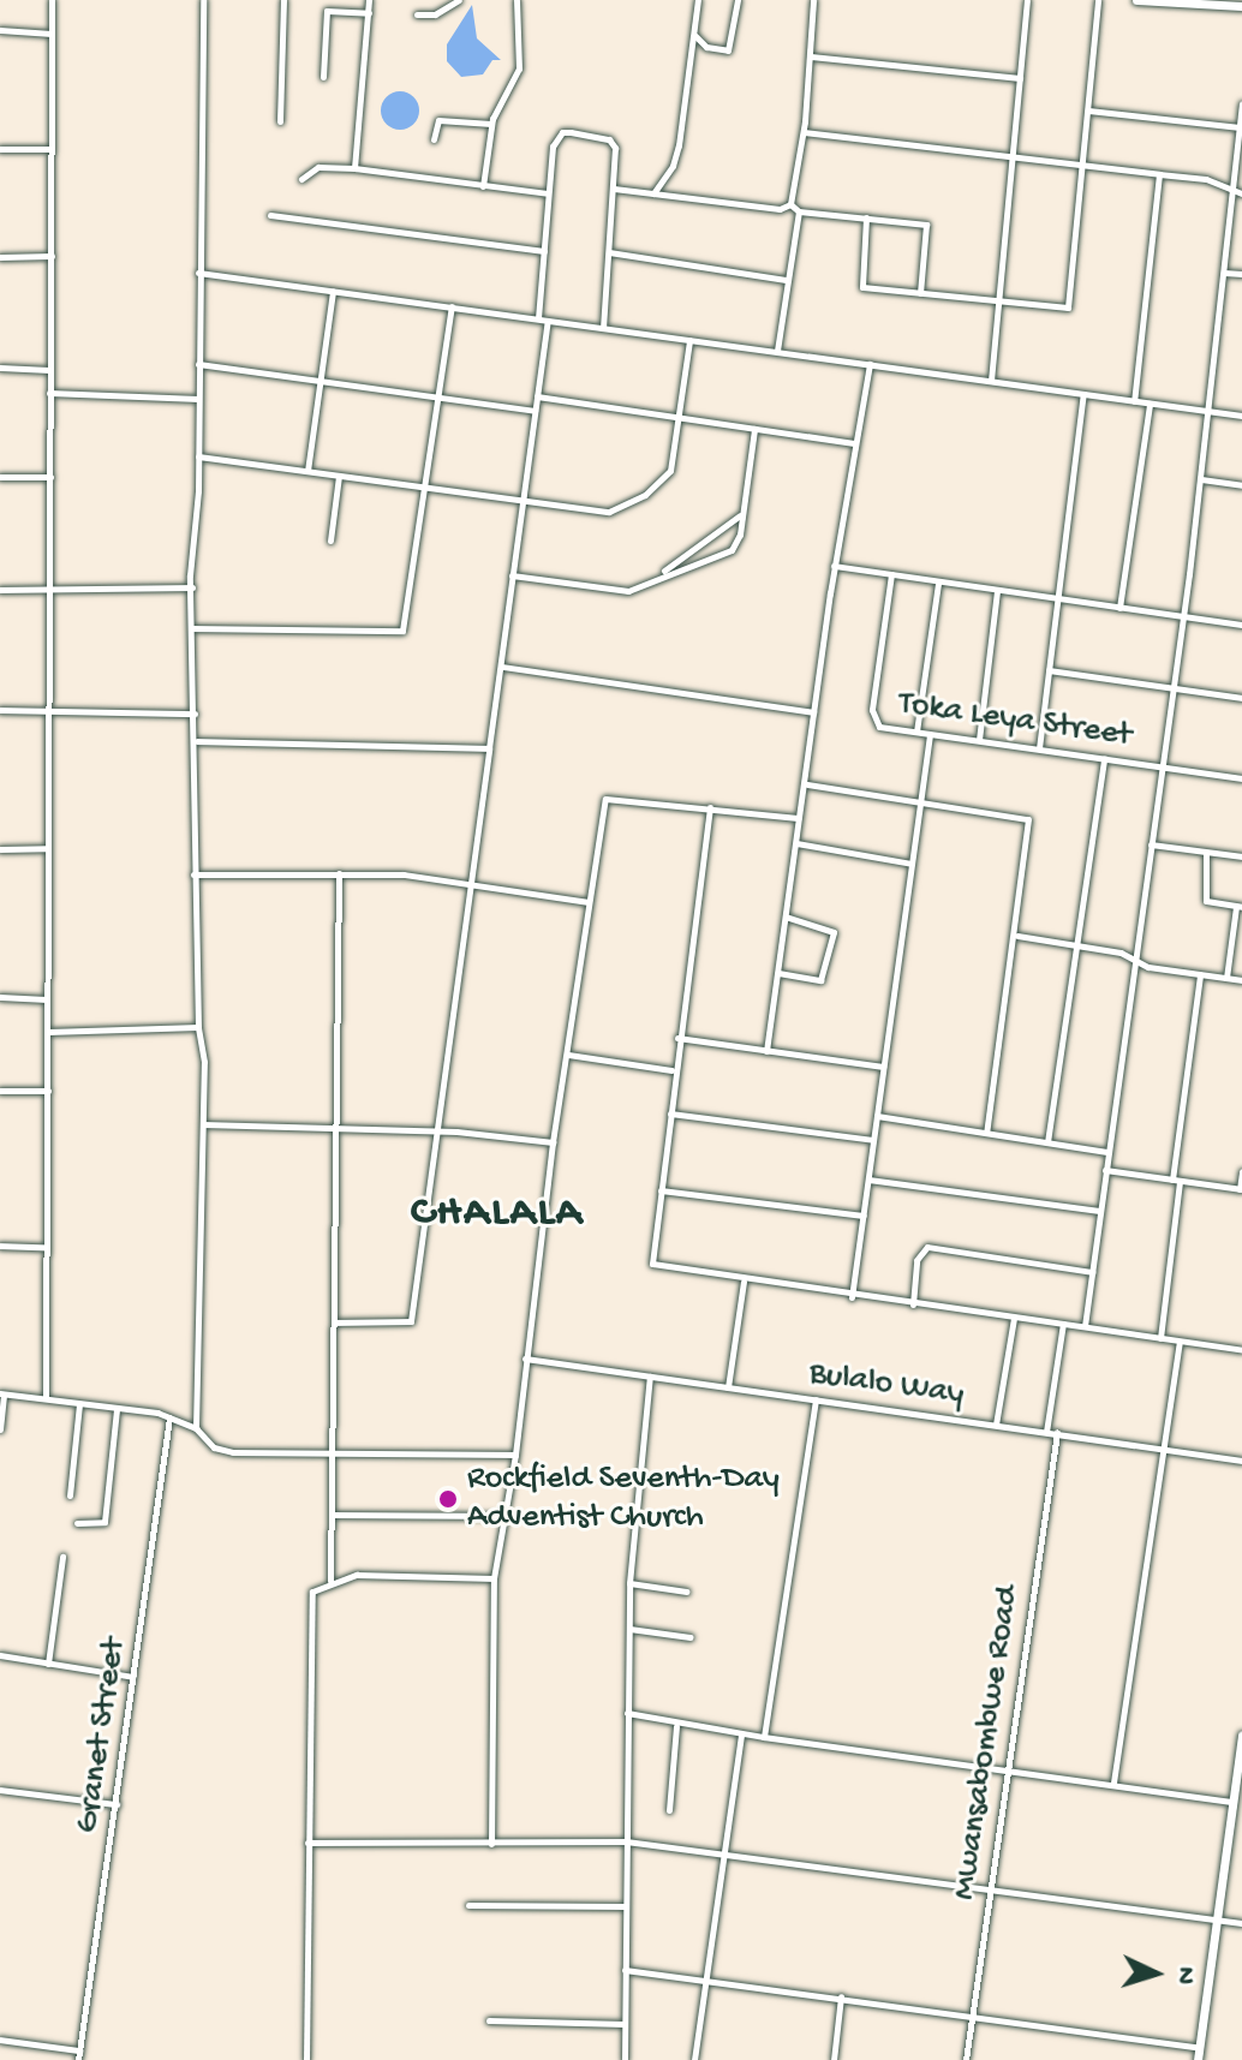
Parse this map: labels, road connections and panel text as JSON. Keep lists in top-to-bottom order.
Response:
{
  "streets": {
    "street": [
      "Toka Leya Street",
      "Bulalo Way",
      "Granet Street",
      "Mwansabombwe Road"
    ]
  },
  "crossings": [
    ["Bulalo Way", "Mwansabombwe Road"]
  ],
  "districts": ["CHALALA"],
  "places": ["Rockfield Seventh-Day Adventist Church"],
  "north": "right"
}
